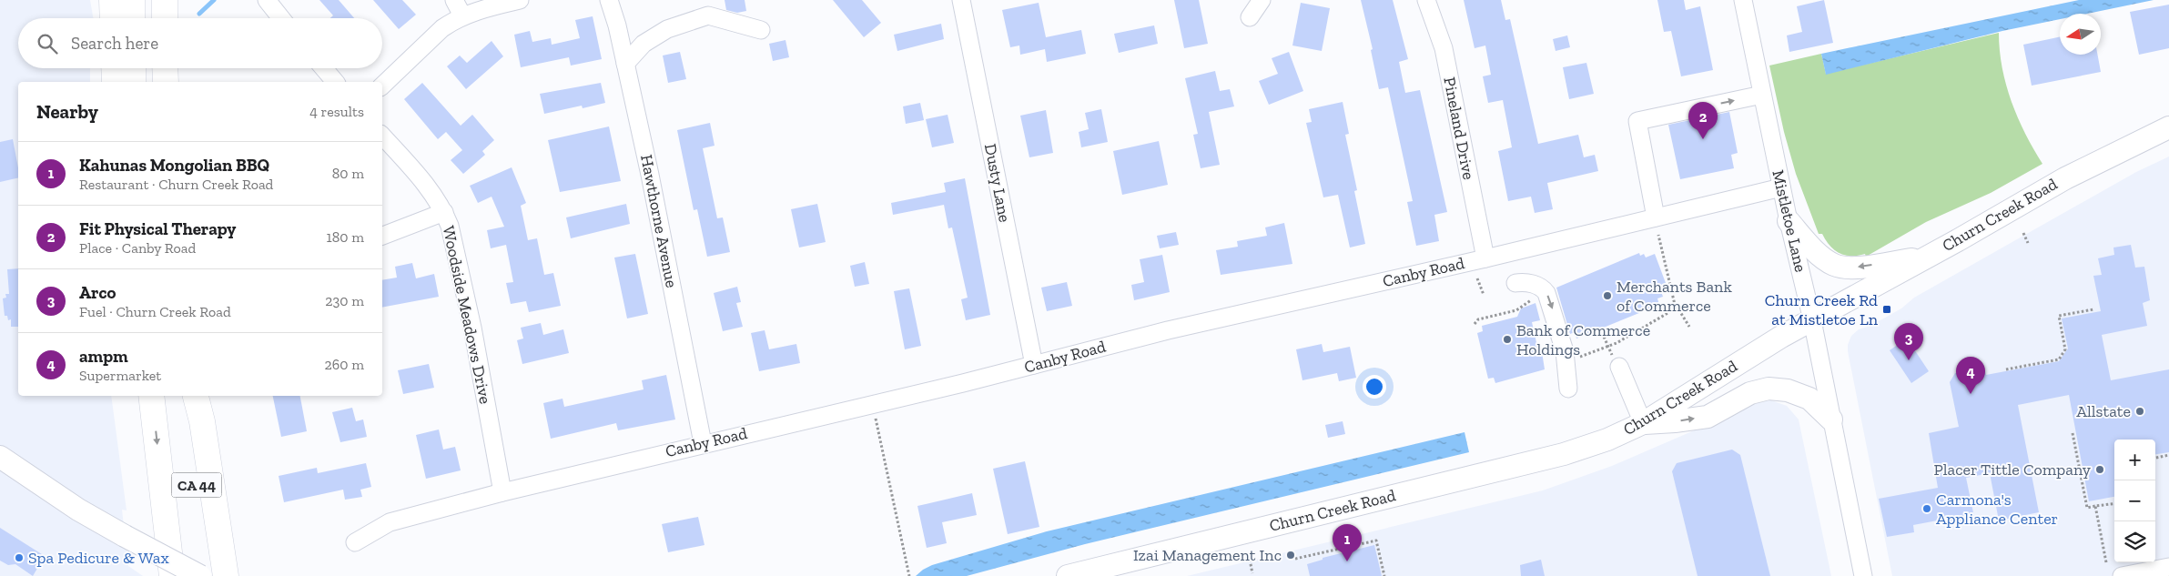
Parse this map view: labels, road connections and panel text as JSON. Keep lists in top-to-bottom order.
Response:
{
  "streets": {
    "highway": ["CA 44"],
    "main road": ["Churn Creek Road"],
    "street": [
      "Pineland Drive",
      "Dusty Lane",
      "Hawthorne Avenue",
      "Mistletoe Lane",
      "Canby Road",
      "Woodside Meadows Drive"
    ]
  },
  "crossings": [
    ["Pineland Drive", "Canby Road"],
    ["Dusty Lane", "Canby Road"],
    ["Churn Creek Road", "Mistletoe Lane"],
    ["Hawthorne Avenue", "Canby Road"],
    ["Mistletoe Lane", "Canby Road"],
    ["Canby Road", "Woodside Meadows Drive"]
  ],
  "places": {
    "other": [
      "Merchants Bank of Commerce",
      "Bank of Commerce Holdings",
      "Allstate",
      "Placer Tittle Company",
      "Carmona's Appliance Center",
      "Izai Management Inc",
      "Spa Pedicure & Wax"
    ],
    "transit": ["Churn Creek Rd at Mistletoe Ln"]
  },
  "north": "left",
  "page": {
    "search": "Search here",
    "heading": ["Nearby", "4 results"],
    "pins": [
      "2",
      "3",
      "4",
      "1"
    ],
    "list": [
      {
        "mark": "1",
        "name": "Kahunas Mongolian BBQ",
        "note": "Restaurant · Churn Creek Road",
        "value": "80 m"
      },
      {
        "mark": "2",
        "name": "Fit Physical Therapy",
        "note": "Place · Canby Road",
        "value": "180 m"
      },
      {
        "mark": "3",
        "name": "Arco",
        "note": "Fuel · Churn Creek Road",
        "value": "230 m"
      },
      {
        "mark": "4",
        "name": "ampm",
        "note": "Supermarket",
        "value": "260 m"
      }
    ],
    "map_buttons": ["+", "−"]
  }
}
